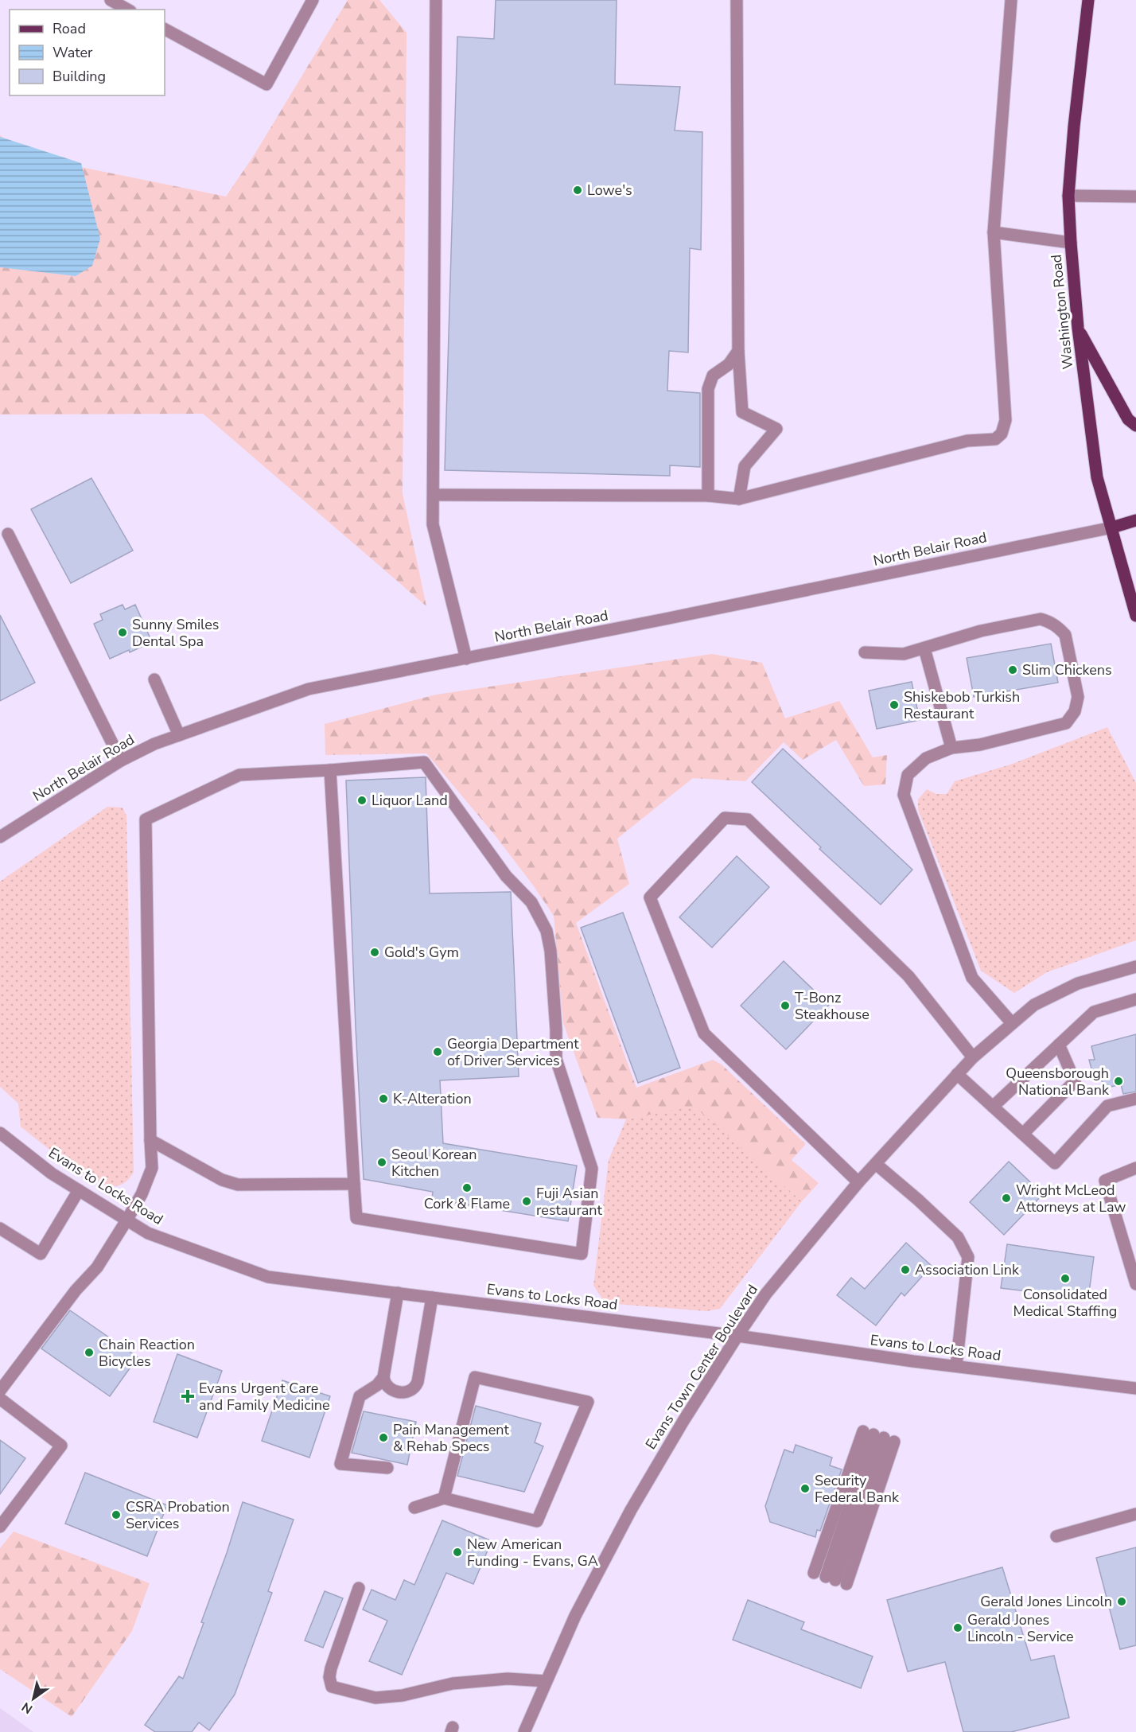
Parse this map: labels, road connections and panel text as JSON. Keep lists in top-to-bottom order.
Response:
{
  "streets": {
    "main road": ["Washington Road", "North Belair Road"],
    "street": ["Evans to Locks Road", "Evans Town Center Boulevard"]
  },
  "crossings": [
    ["Washington Road", "North Belair Road"],
    ["Evans to Locks Road", "Evans Town Center Boulevard"]
  ],
  "places": {
    "other": [
      "Lowe's",
      "Sunny Smiles Dental Spa",
      "Slim Chickens",
      "Shiskebob Turkish Restaurant",
      "Liquor Land",
      "Gold's Gym",
      "T-Bonz Steakhouse",
      "Georgia Department of Driver Services",
      "Queensborough National Bank",
      "K-Alteration",
      "Seoul Korean Kitchen",
      "Cork & Flame",
      "Wright McLeod Attorneys at Law",
      "Fuji Asian restaurant",
      "Association Link",
      "Consolidated Medical Staffing",
      "Chain Reaction Bicycles",
      "Pain Management & Rehab Specs",
      "Security Federal Bank",
      "CSRA Probation Services",
      "New American Funding - Evans, GA",
      "Gerald Jones Lincoln",
      "Gerald Jones Lincoln - Service"
    ],
    "health": ["Evans Urgent Care and Family Medicine"]
  },
  "legend": ["Road", "Water", "Building"],
  "north": "bottom left"
}
